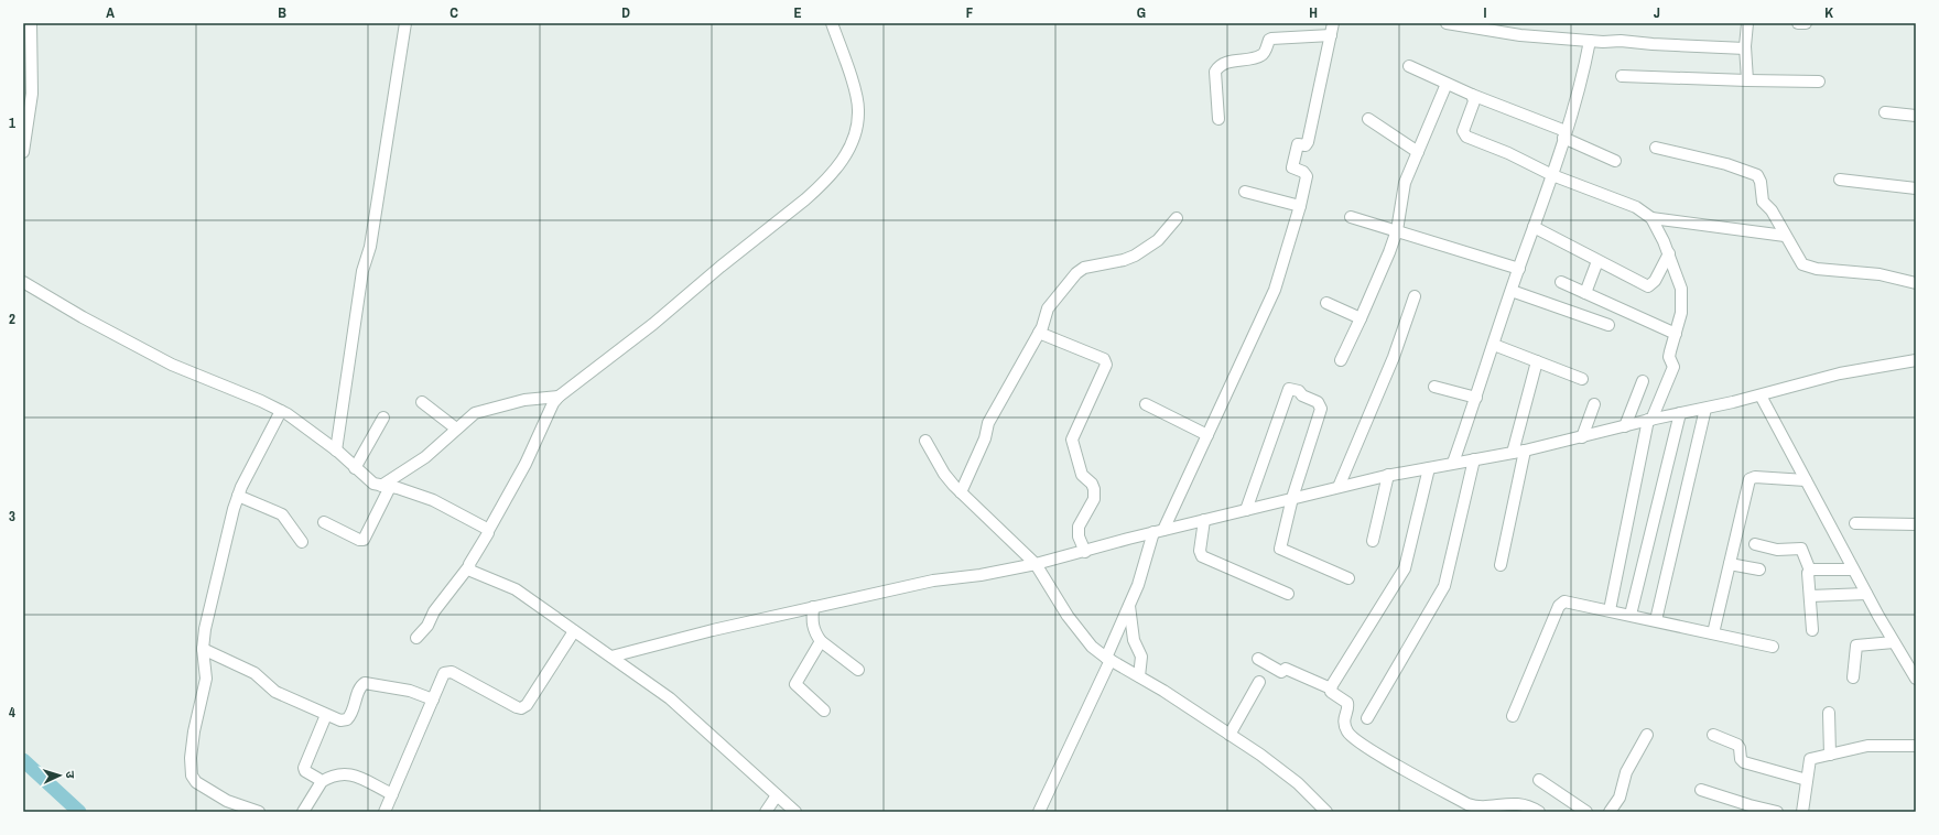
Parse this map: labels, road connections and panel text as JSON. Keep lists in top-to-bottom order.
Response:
{
  "north": "right",
  "grid": {
    "columns": [
      "A",
      "B",
      "C",
      "D",
      "E",
      "F",
      "G",
      "H",
      "I",
      "J",
      "K"
    ],
    "rows": [
      "1",
      "2",
      "3",
      "4"
    ]
  }
}
